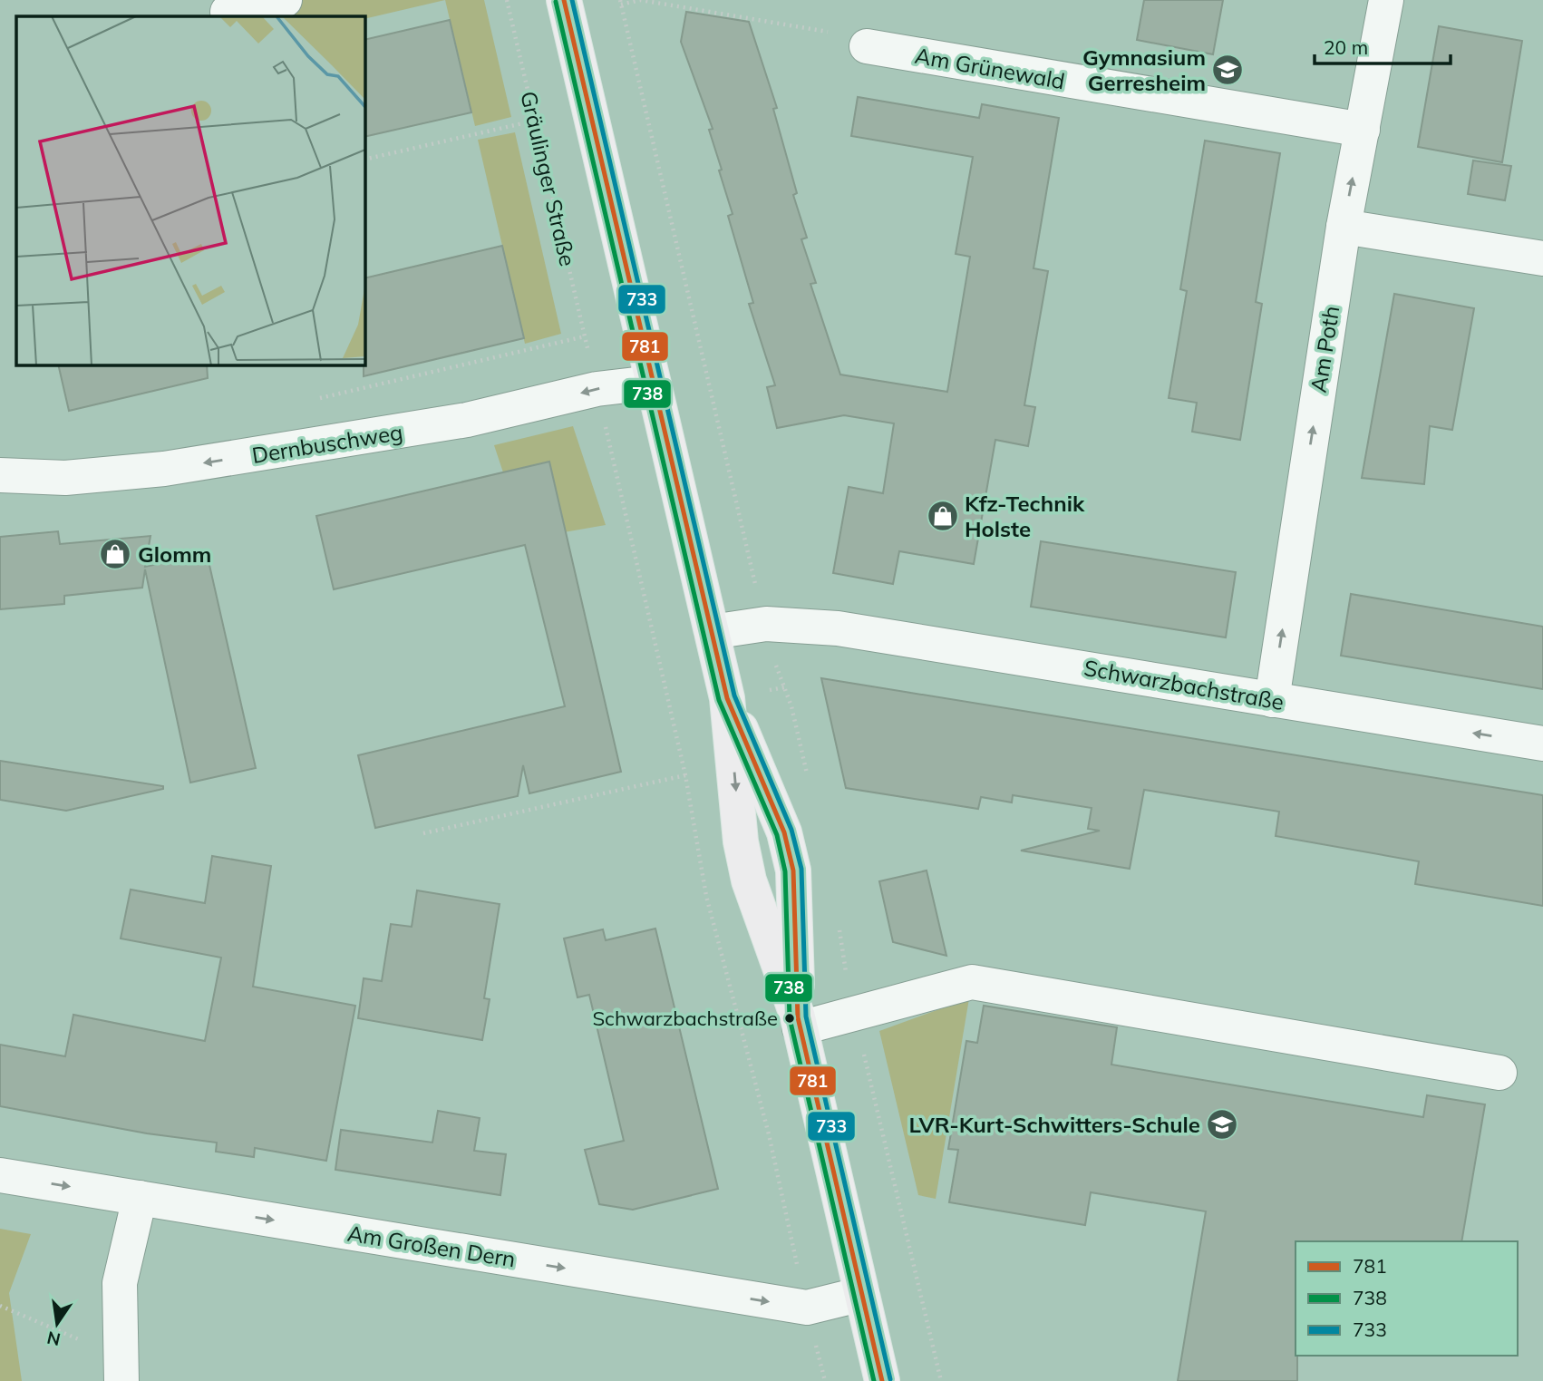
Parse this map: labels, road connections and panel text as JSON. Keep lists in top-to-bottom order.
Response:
{
  "streets": {
    "street": [
      "Am Grünewald",
      "Am Poth",
      "Dernbuschweg",
      "Schwarzbachstraße",
      "Am Großen Dern"
    ],
    "path": ["Gräulinger Straße"]
  },
  "crossings": [
    ["Am Grünewald", "Am Poth"],
    ["Am Poth", "Schwarzbachstraße"]
  ],
  "one_way": ["Am Poth", "Dernbuschweg", "Am Großen Dern"],
  "places": {
    "school or university": ["Gymnasium Gerresheim", "LVR-Kurt-Schwitters-Schule"],
    "shop": ["Kfz-Technik Holste", "Glomm"],
    "other": ["Schwarzbachstraße"]
  },
  "lines": ["transit line 781", "transit line 733", "transit line 738"],
  "legend": ["781", "738", "733"],
  "scale_bar": "20 m",
  "north": "bottom"
}
